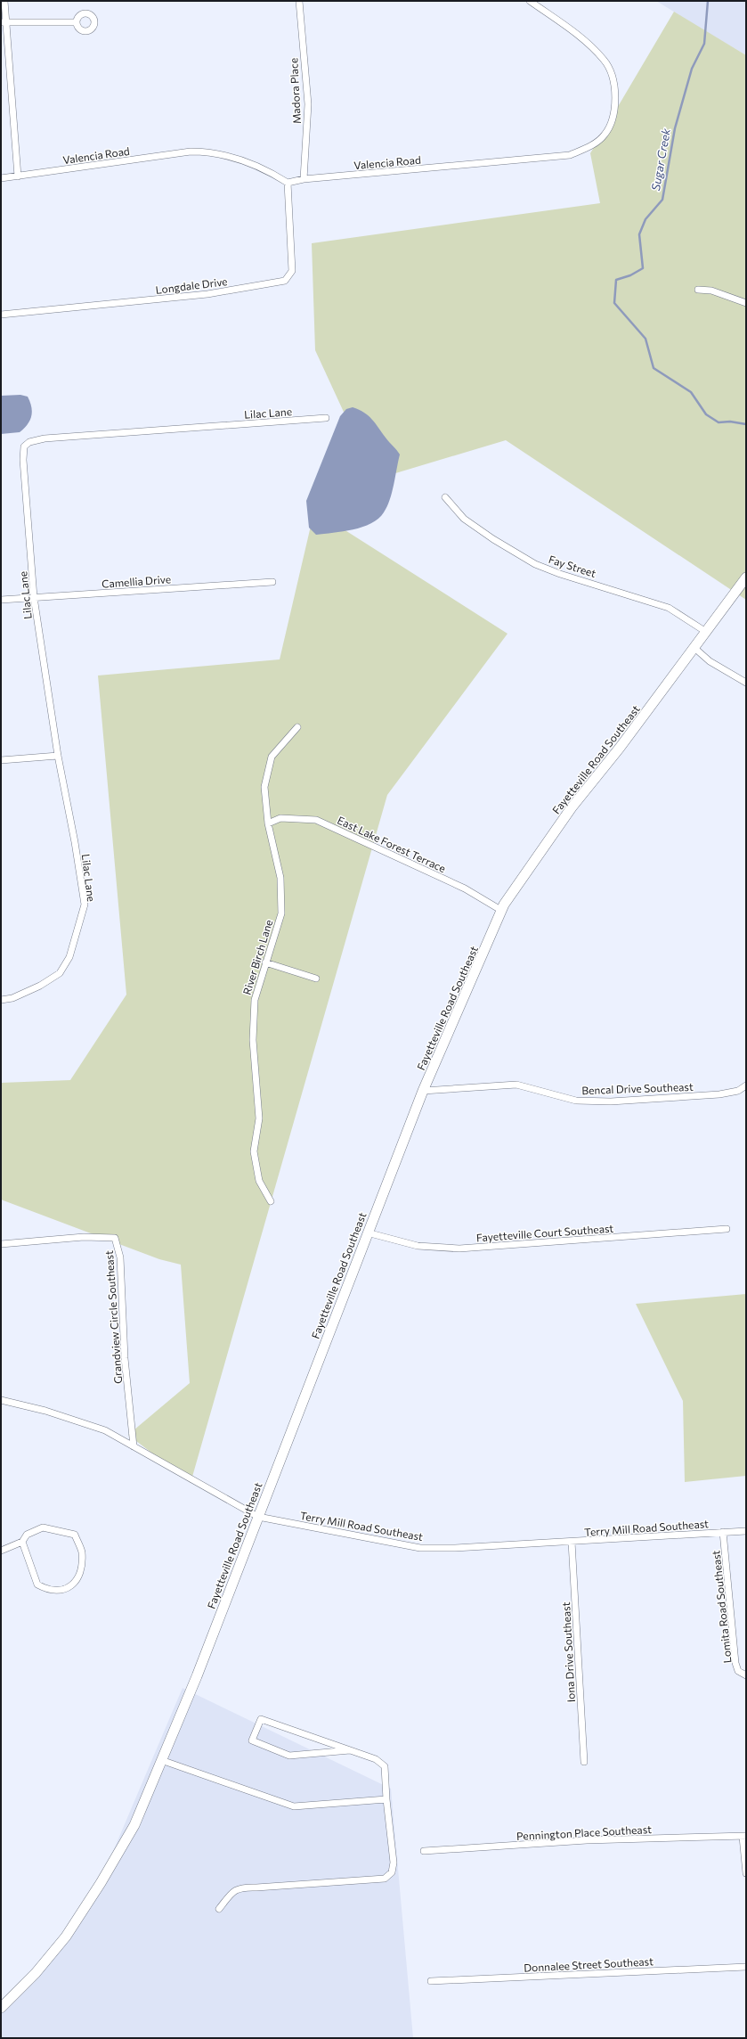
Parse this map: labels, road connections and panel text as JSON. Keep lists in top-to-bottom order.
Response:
{
  "streets": {
    "street": [
      "Madora Place",
      "Valencia Road",
      "Longdale Drive",
      "Lilac Lane",
      "Fay Street",
      "Camellia Drive",
      "Fayetteville Road Southeast",
      "East Lake Forest Terrace",
      "River Birch Lane",
      "Bencal Drive Southeast",
      "Fayetteville Court Southeast",
      "Grandview Circle Southeast",
      "Terry Mill Road Southeast",
      "Lomita Road Southeast",
      "Iona Drive Southeast",
      "Pennington Place Southeast",
      "Donnalee Street Southeast"
    ]
  },
  "crossings": [
    ["Madora Place", "Valencia Road"],
    ["Valencia Road", "Longdale Drive"],
    ["Lilac Lane", "Camellia Drive"],
    ["Fay Street", "Fayetteville Road Southeast"],
    ["Fayetteville Road Southeast", "East Lake Forest Terrace"],
    ["Fayetteville Road Southeast", "Bencal Drive Southeast"],
    ["Fayetteville Road Southeast", "Fayetteville Court Southeast"],
    ["Fayetteville Road Southeast", "Terry Mill Road Southeast"],
    ["East Lake Forest Terrace", "River Birch Lane"],
    ["Grandview Circle Southeast", "Terry Mill Road Southeast"],
    ["Terry Mill Road Southeast", "Lomita Road Southeast"],
    ["Terry Mill Road Southeast", "Iona Drive Southeast"]
  ],
  "water": ["Sugar Creek"]
}
